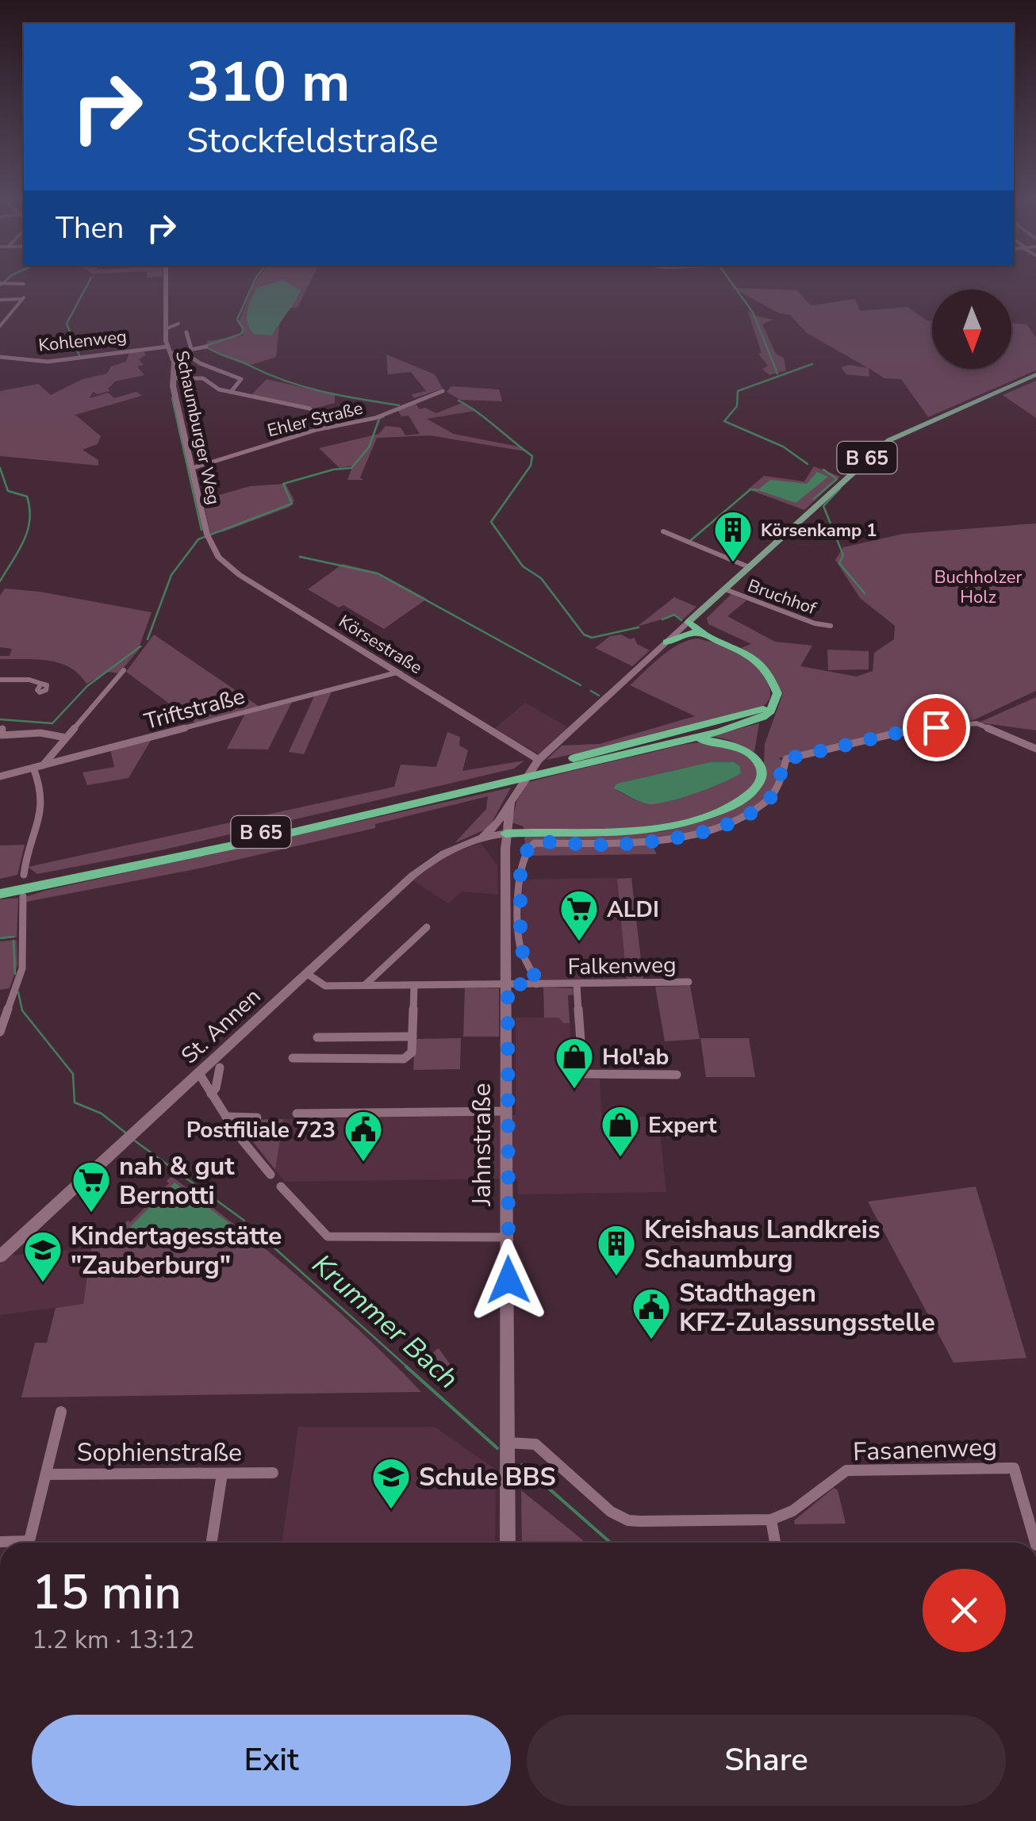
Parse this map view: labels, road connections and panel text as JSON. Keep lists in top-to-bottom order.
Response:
{
  "streets": {
    "highway": ["B 65"],
    "main road": ["St. Annen"],
    "street": [
      "Kohlenweg",
      "Ehler Straße",
      "Schaumburger Weg",
      "Bruchhof",
      "Körsestraße",
      "Triftstraße",
      "Falkenweg",
      "Jahnstraße",
      "Fasanenweg",
      "Sophienstraße"
    ]
  },
  "crossings": [
    ["Kohlenweg", "Schaumburger Weg"],
    ["Ehler Straße", "Schaumburger Weg"],
    ["Schaumburger Weg", "Körsestraße"],
    ["B 65", "Körsestraße"],
    ["B 65", "St. Annen"],
    ["Bruchhof", "St. Annen"],
    ["Körsestraße", "Triftstraße"],
    ["Körsestraße", "St. Annen"],
    ["Falkenweg", "St. Annen"],
    ["Falkenweg", "Jahnstraße"],
    ["St. Annen", "Jahnstraße"],
    ["Jahnstraße", "Fasanenweg"]
  ],
  "water": ["Krummer Bach"],
  "parks": ["Buchholzer Holz"],
  "places": {
    "building": ["Körsenkamp 1", "Kreishaus Landkreis Schaumburg"],
    "supermarket": ["ALDI", "nah & gut Bernotti"],
    "shop": ["Hol'ab", "Expert"],
    "public building": ["Postfiliale 723", "Stadthagen KFZ-Zulassungsstelle"],
    "school or university": ["Kindertagesstätte \"Zauberburg\"", "Schule BBS"]
  },
  "north": "bottom",
  "page": {
    "turn": ["310 m", "Stockfeldstraße"],
    "then": "Then",
    "heading": ["15 min", "1.2 km · 13:12"],
    "buttons": ["Exit", "Share"]
  }
}
